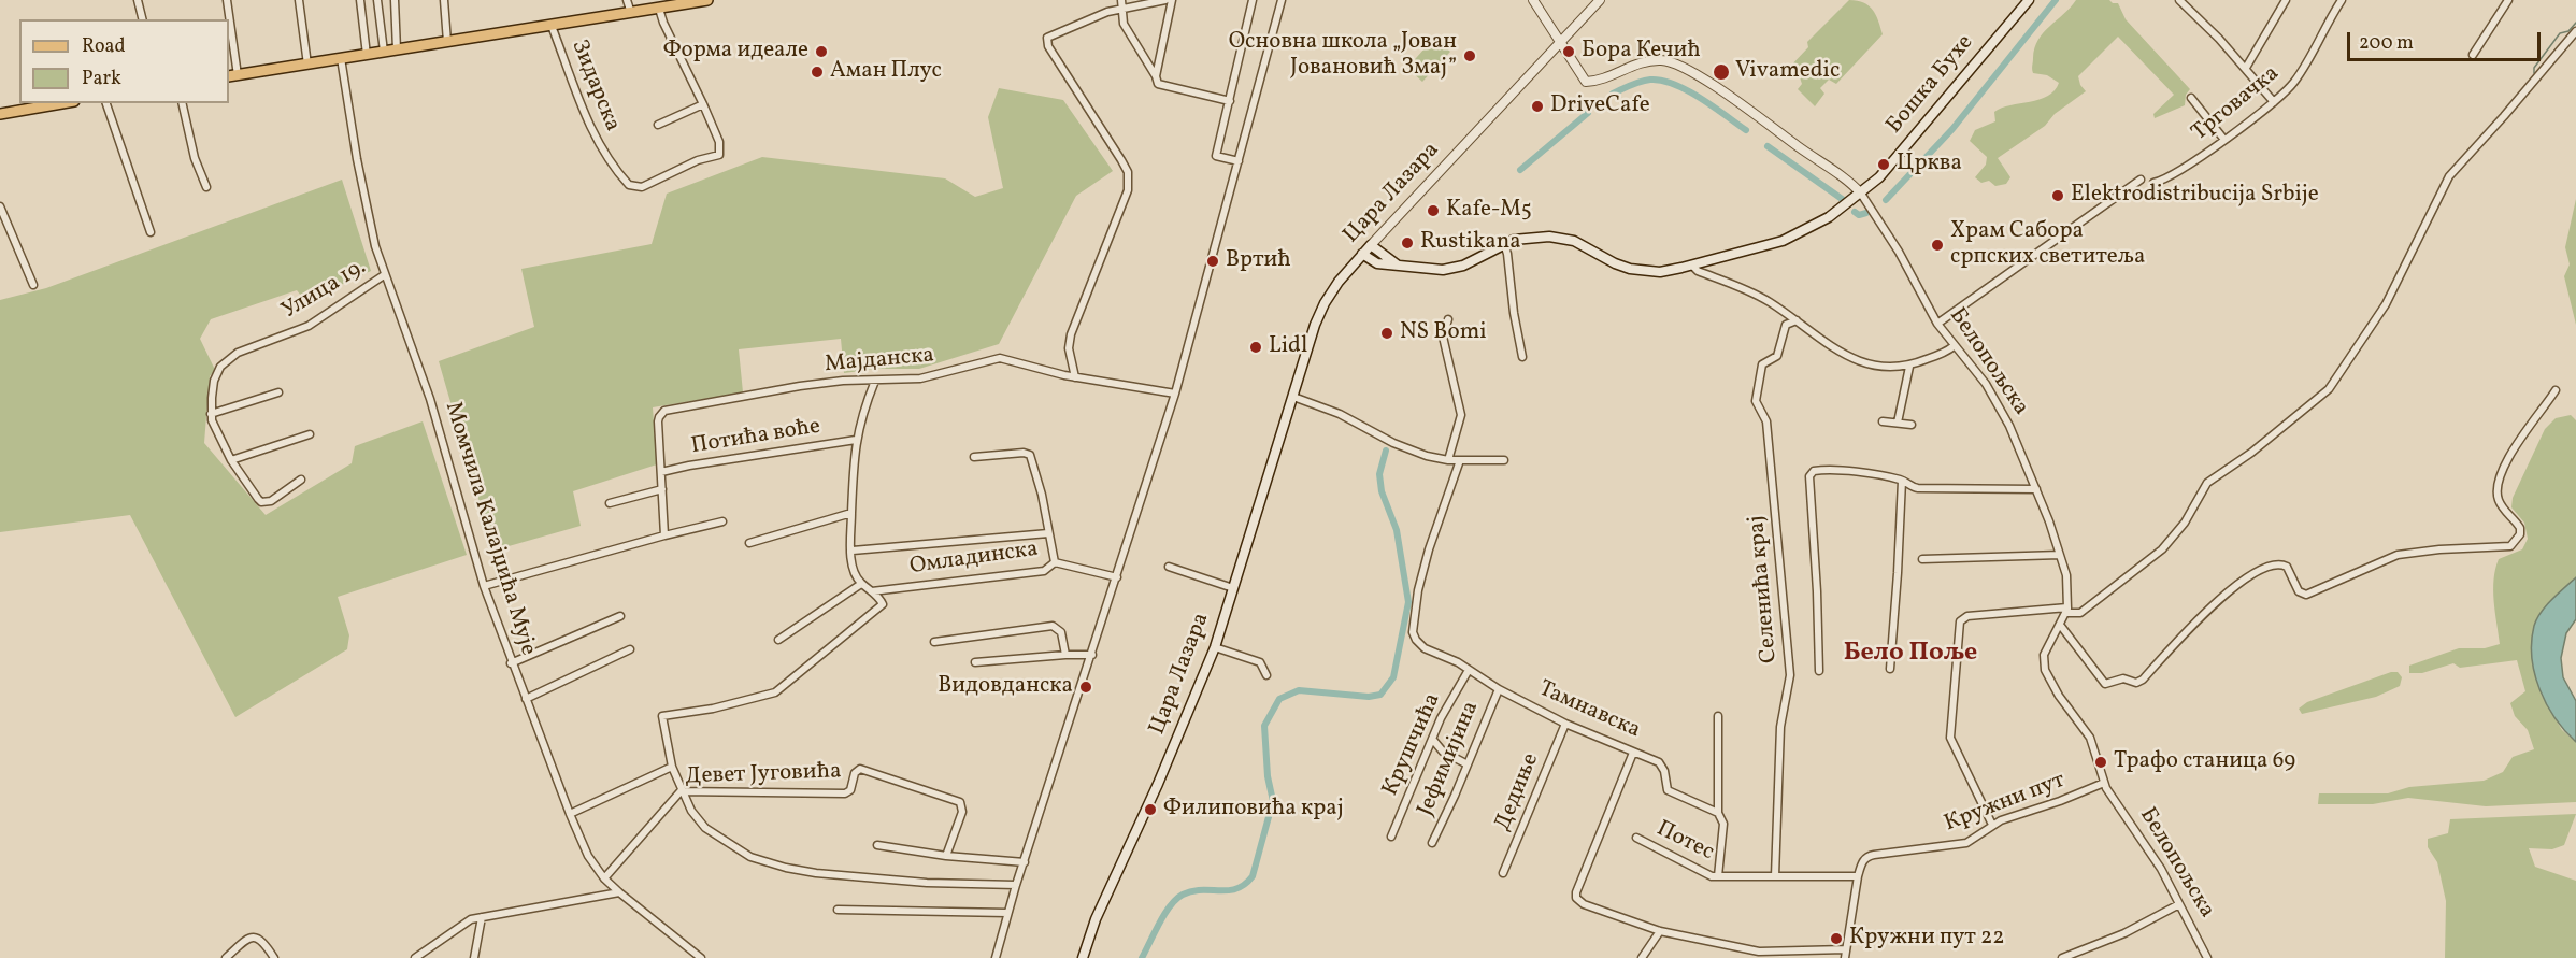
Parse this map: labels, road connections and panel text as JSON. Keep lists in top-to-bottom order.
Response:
{
  "streets": {
    "main road": ["Бошка Бухе", "Цара Лазара"],
    "street": [
      "Зидарска",
      "Трговачка",
      "Улица 19.",
      "Мајданска",
      "Белопољска",
      "Потића воће",
      "Момчила Калајџића Мује",
      "Омладинска",
      "Селенића крај",
      "Тамнавска",
      "Крушчића",
      "Јефимијина",
      "Девет Југовића",
      "Дедиње",
      "Кружни пут",
      "Потес"
    ]
  },
  "crossings": [
    ["Бошка Бухе", "Белопољска"],
    ["Цара Лазара", "Белопољска"],
    ["Улица 19.", "Момчила Калајџића Мује"],
    ["Мајданска", "Потића воће"],
    ["Белопољска", "Кружни пут"],
    ["Момчила Калајџића Мује", "Девет Југовића"],
    ["Тамнавска", "Крушчића"],
    ["Тамнавска", "Јефимијина"],
    ["Тамнавска", "Дедиње"]
  ],
  "districts": ["Бело Поље"],
  "places": [
    "Форма идеале",
    "Бора Кечић",
    "Основна школа „Јован Јовановић Змај”",
    "Аман Плус",
    "Vivamedic",
    "DriveCafe",
    "Црква",
    "Elektrodistribucija Srbije",
    "Kafe-M5",
    "Rustikana",
    "Храм Сабора српских светитеља",
    "Вртић",
    "NS Bomi",
    "Lidl",
    "Видовданска",
    "Трафо станица 69",
    "Филиповића крај",
    "Кружни пут 22"
  ],
  "legend": ["Road", "Park"],
  "scale_bar": "200 m"
}
